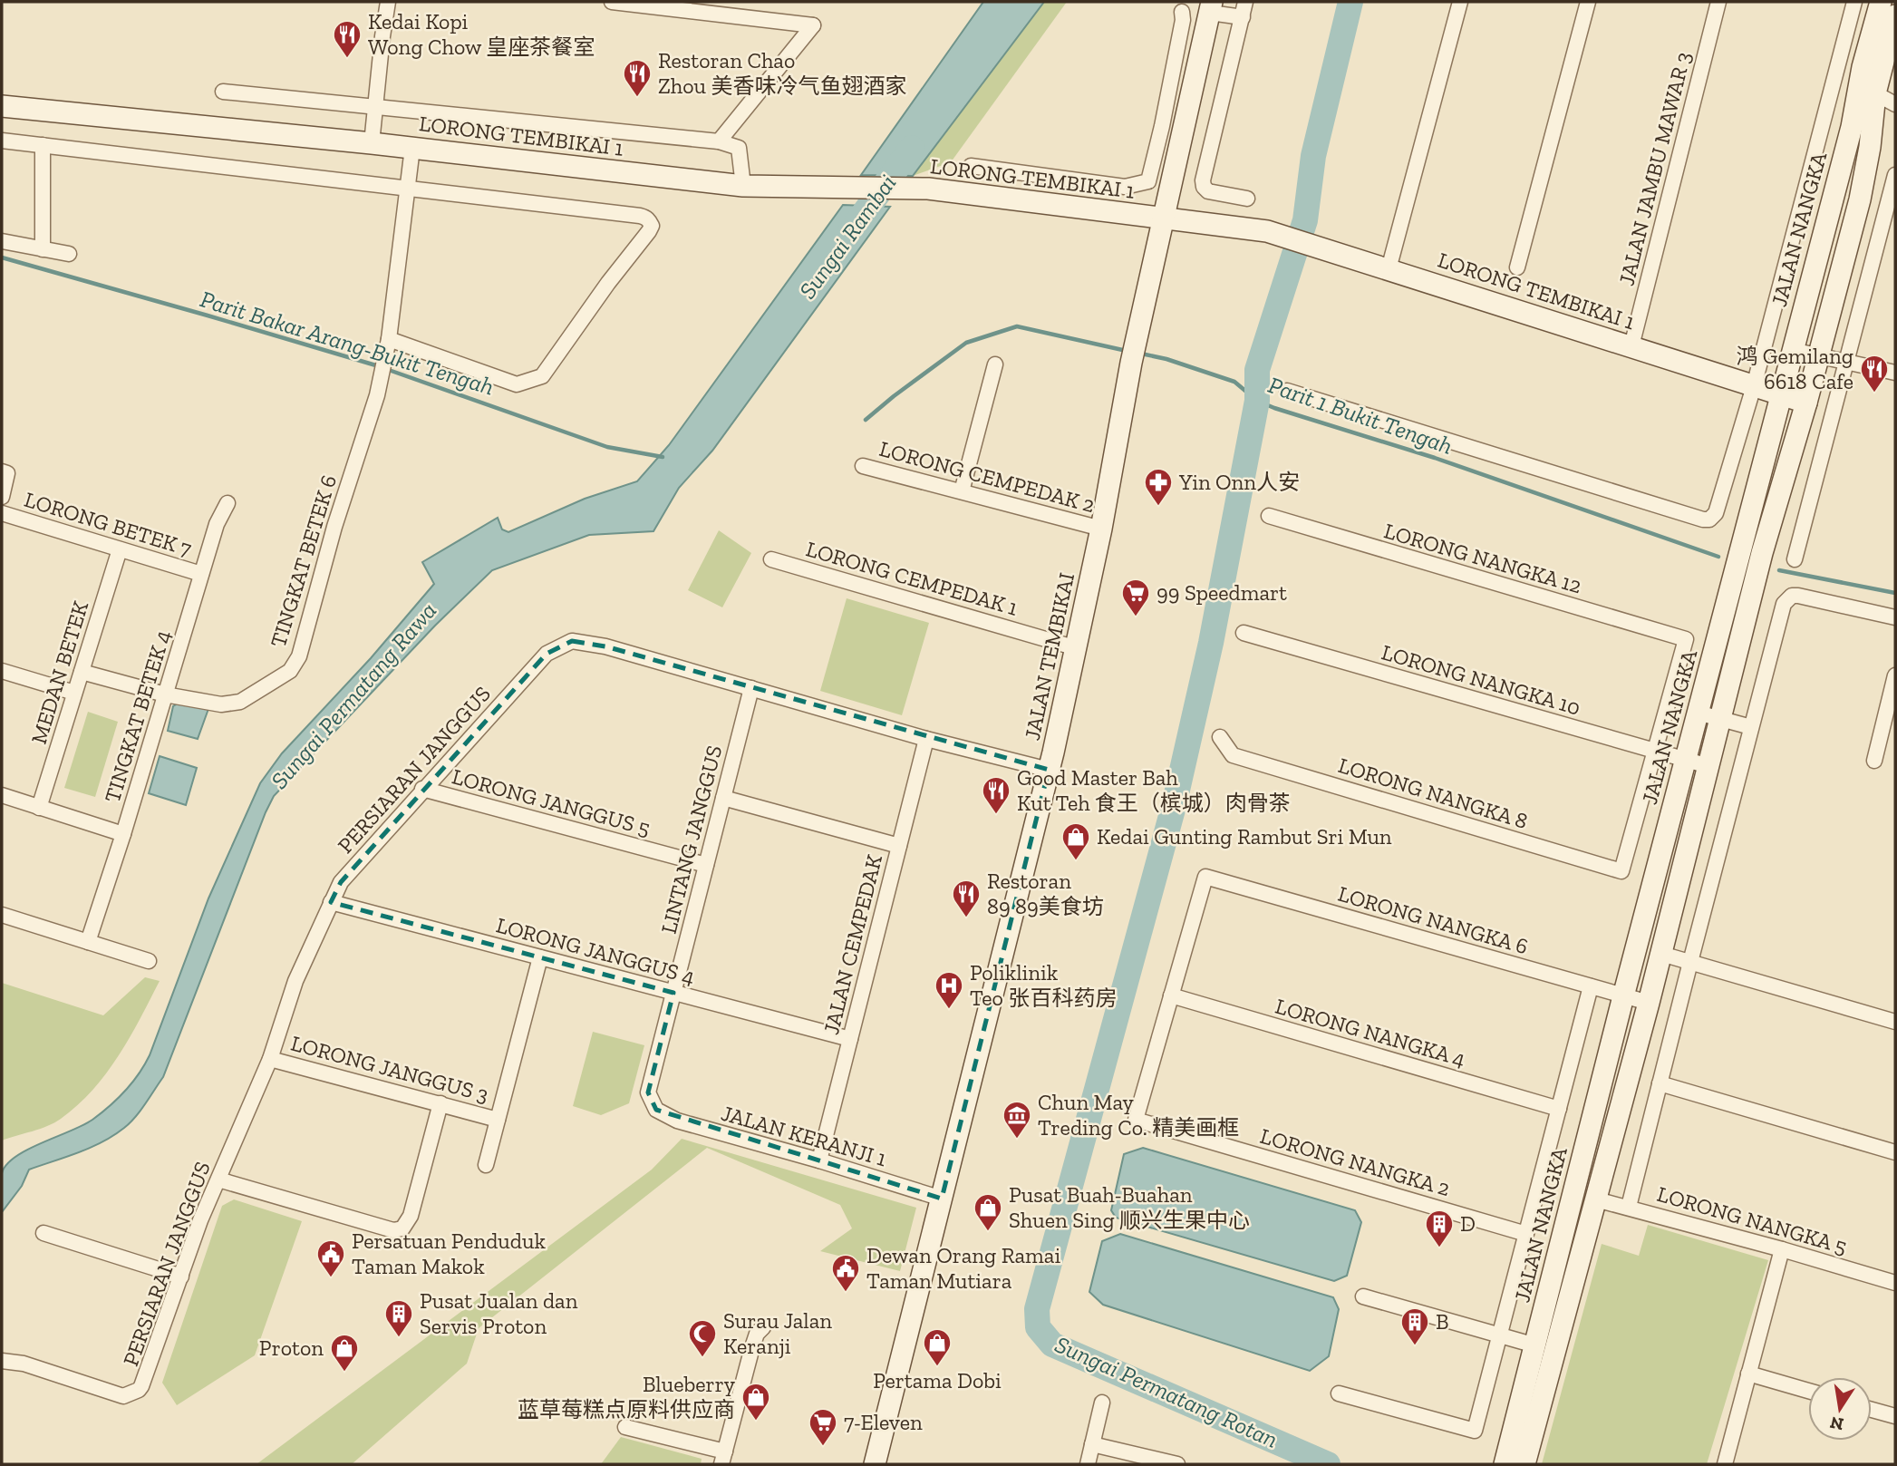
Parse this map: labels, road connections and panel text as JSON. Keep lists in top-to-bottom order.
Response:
{
  "streets": {
    "street": [
      "LORONG TEMBIKAI 1",
      "JALAN JAMBU MAWAR 3",
      "JALAN NANGKA",
      "LORONG CEMPEDAK 2",
      "LORONG BETEK 7",
      "LORONG NANGKA 12",
      "TINGKAT BETEK 6",
      "LORONG CEMPEDAK 1",
      "JALAN TEMBIKAI",
      "MEDAN BETEK",
      "LORONG NANGKA 10",
      "TINGKAT BETEK 4",
      "PERSIARAN JANGGUS",
      "LORONG NANGKA 8",
      "LORONG JANGGUS 5",
      "LINTANG JANGGUS",
      "LORONG NANGKA 6",
      "JALAN CEMPEDAK",
      "LORONG JANGGUS 4",
      "LORONG NANGKA 4",
      "LORONG JANGGUS 3",
      "JALAN KERANJI 1",
      "LORONG NANGKA 2",
      "LORONG NANGKA 5"
    ]
  },
  "crossings": [
    ["LORONG TEMBIKAI 1", "JALAN JAMBU MAWAR 3"],
    ["LORONG TEMBIKAI 1", "JALAN NANGKA"],
    ["LORONG TEMBIKAI 1", "TINGKAT BETEK 6"],
    ["LORONG TEMBIKAI 1", "JALAN TEMBIKAI"],
    ["JALAN NANGKA", "LORONG NANGKA 10"],
    ["JALAN NANGKA", "LORONG NANGKA 6"],
    ["JALAN NANGKA", "LORONG NANGKA 5"],
    ["LORONG CEMPEDAK 2", "JALAN TEMBIKAI"],
    ["LORONG BETEK 7", "MEDAN BETEK"],
    ["LORONG BETEK 7", "TINGKAT BETEK 4"],
    ["LORONG NANGKA 12", "LORONG NANGKA 10"],
    ["LORONG NANGKA 12", "LORONG NANGKA 8"],
    ["TINGKAT BETEK 6", "MEDAN BETEK"],
    ["TINGKAT BETEK 6", "TINGKAT BETEK 4"],
    ["LORONG CEMPEDAK 1", "JALAN TEMBIKAI"],
    ["JALAN TEMBIKAI", "PERSIARAN JANGGUS"],
    ["JALAN TEMBIKAI", "JALAN KERANJI 1"],
    ["LORONG NANGKA 10", "LORONG NANGKA 8"],
    ["PERSIARAN JANGGUS", "LORONG JANGGUS 5"],
    ["PERSIARAN JANGGUS", "LINTANG JANGGUS"],
    ["PERSIARAN JANGGUS", "JALAN CEMPEDAK"],
    ["PERSIARAN JANGGUS", "LORONG JANGGUS 4"],
    ["PERSIARAN JANGGUS", "LORONG JANGGUS 3"],
    ["LORONG JANGGUS 5", "LINTANG JANGGUS"],
    ["LINTANG JANGGUS", "LORONG JANGGUS 4"],
    ["LINTANG JANGGUS", "JALAN KERANJI 1"],
    ["LORONG NANGKA 6", "LORONG NANGKA 4"],
    ["LORONG NANGKA 6", "LORONG NANGKA 2"],
    ["JALAN CEMPEDAK", "LORONG JANGGUS 4"],
    ["JALAN CEMPEDAK", "JALAN KERANJI 1"],
    ["LORONG NANGKA 4", "LORONG NANGKA 2"]
  ],
  "water": [
    "Sungai Rambai",
    "Parit Bakar Arang-Bukit Tengah",
    "Parit 1 Bukit Tengah",
    "Sungai Permatang Rawa",
    "Sungai Permatang Rotan"
  ],
  "places": {
    "restaurant": [
      "Kedai Kopi Wong Chow 皇座茶餐室",
      "Restoran Chao Zhou 美香味冷气鱼翅酒家",
      "鸿 Gemilang 6618 Cafe",
      "Good Master Bah Kut Teh 食王（槟城）肉骨茶",
      "Restoran 89 89美食坊"
    ],
    "pharmacy": ["Yin Onn人安"],
    "supermarket": ["99 Speedmart", "7-Eleven"],
    "shop": [
      "Kedai Gunting Rambut Sri Mun",
      "Pusat Buah-Buahan Shuen Sing 顺兴生果中心",
      "Pertama Dobi",
      "Proton",
      "Blueberry 蓝草莓糕点原料供应商"
    ],
    "hospital": ["Poliklinik Teo 张百科药房"],
    "museum": ["Chun May Treding Co. 精美画框"],
    "building": ["D", "Pusat Jualan dan Servis Proton", "B"],
    "public building": ["Persatuan Penduduk Taman Makok", "Dewan Orang Ramai Taman Mutiara"],
    "mosque": ["Surau Jalan Keranji"]
  },
  "north": "bottom"
}
